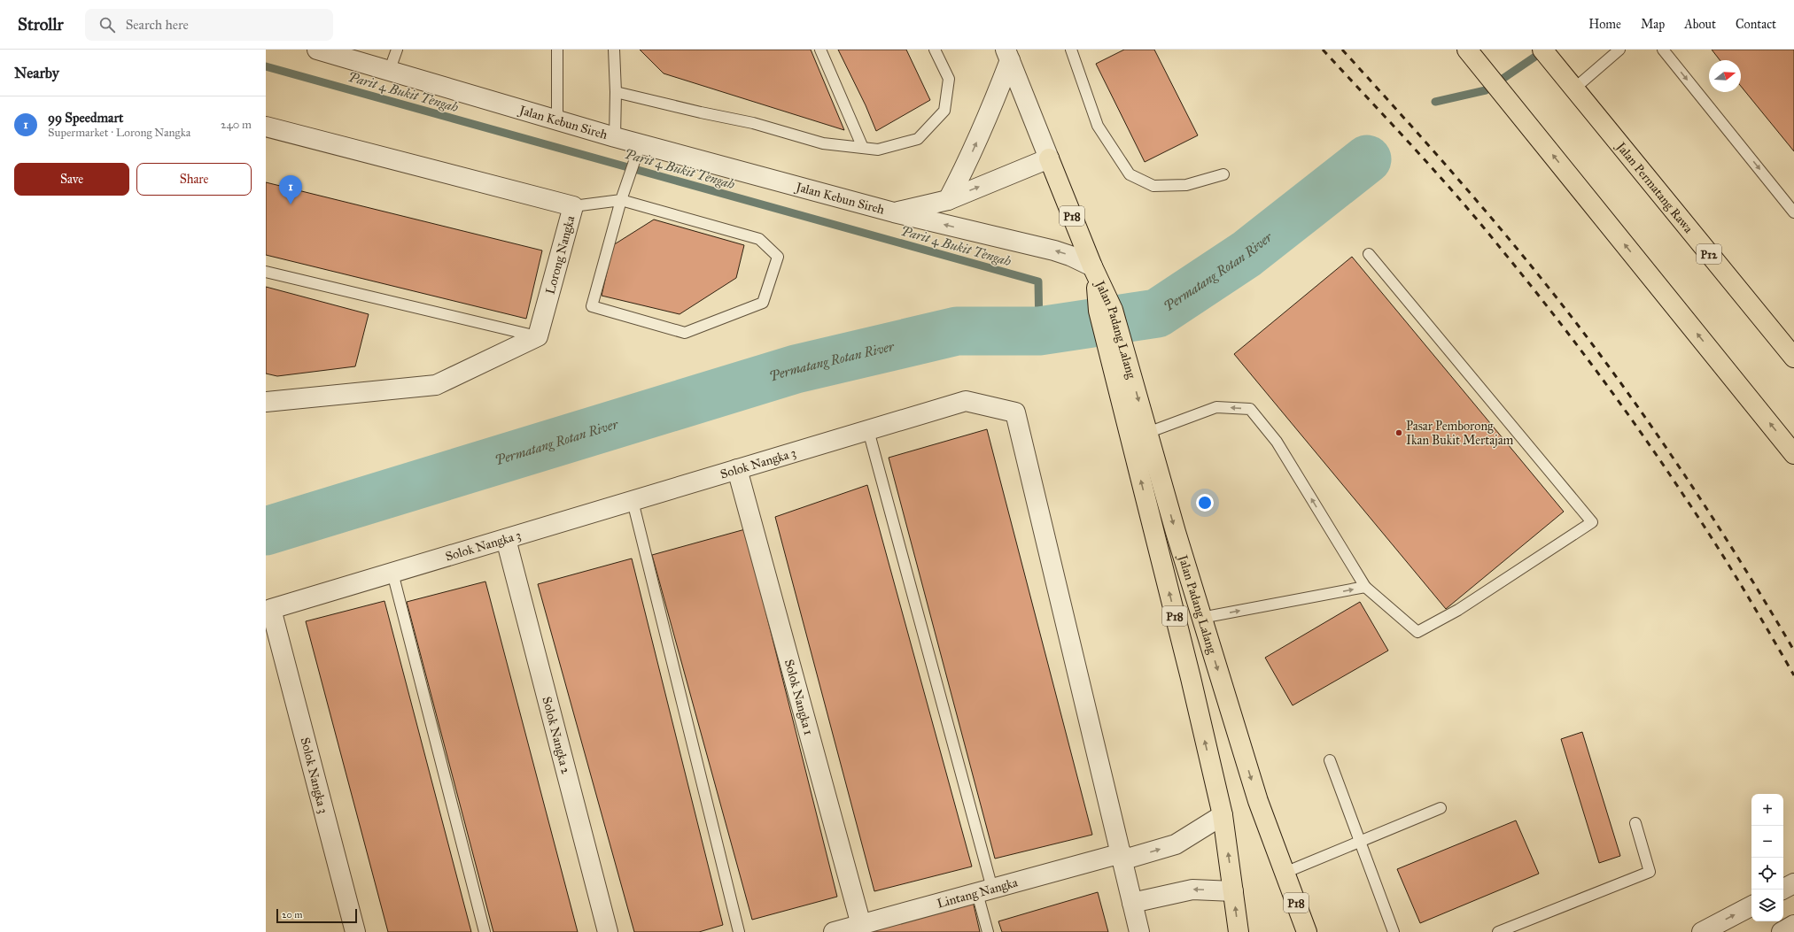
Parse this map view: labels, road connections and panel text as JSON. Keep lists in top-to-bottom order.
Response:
{
  "streets": {
    "main road": [
      "Jalan Permatang Rawa",
      "P18",
      "P12",
      "Jalan Padang Lalang"
    ],
    "street": [
      "Jalan Kebun Sireh",
      "Lorong Nangka",
      "Solok Nangka 3",
      "Solok Nangka 1",
      "Solok Nangka 2",
      "Lintang Nangka"
    ]
  },
  "crossings": [
    ["Jalan Kebun Sireh", "Jalan Padang Lalang"],
    ["Jalan Padang Lalang", "Lintang Nangka"],
    ["Solok Nangka 3", "Solok Nangka 1"],
    ["Solok Nangka 3", "Solok Nangka 2"],
    ["Solok Nangka 3", "Lintang Nangka"],
    ["Solok Nangka 1", "Lintang Nangka"]
  ],
  "water": ["Parit 4 Bukit Tengah", "Permatang Rotan River"],
  "places": ["Pasar Pemborong Ikan Bukit Mertajam"],
  "scale_bar": "20 m",
  "north": "right",
  "page": {
    "header": "Strollr",
    "search": "Search here",
    "nav": [
      "Home",
      "Map",
      "About",
      "Contact"
    ],
    "heading": "Nearby",
    "list": [
      {
        "mark": "1",
        "name": "99 Speedmart",
        "note": "Supermarket · Lorong Nangka",
        "value": "240 m"
      }
    ],
    "buttons": ["Save", "Share"],
    "pins": "1",
    "map_buttons": ["+", "−"],
    "scale": "20 m"
  }
}
